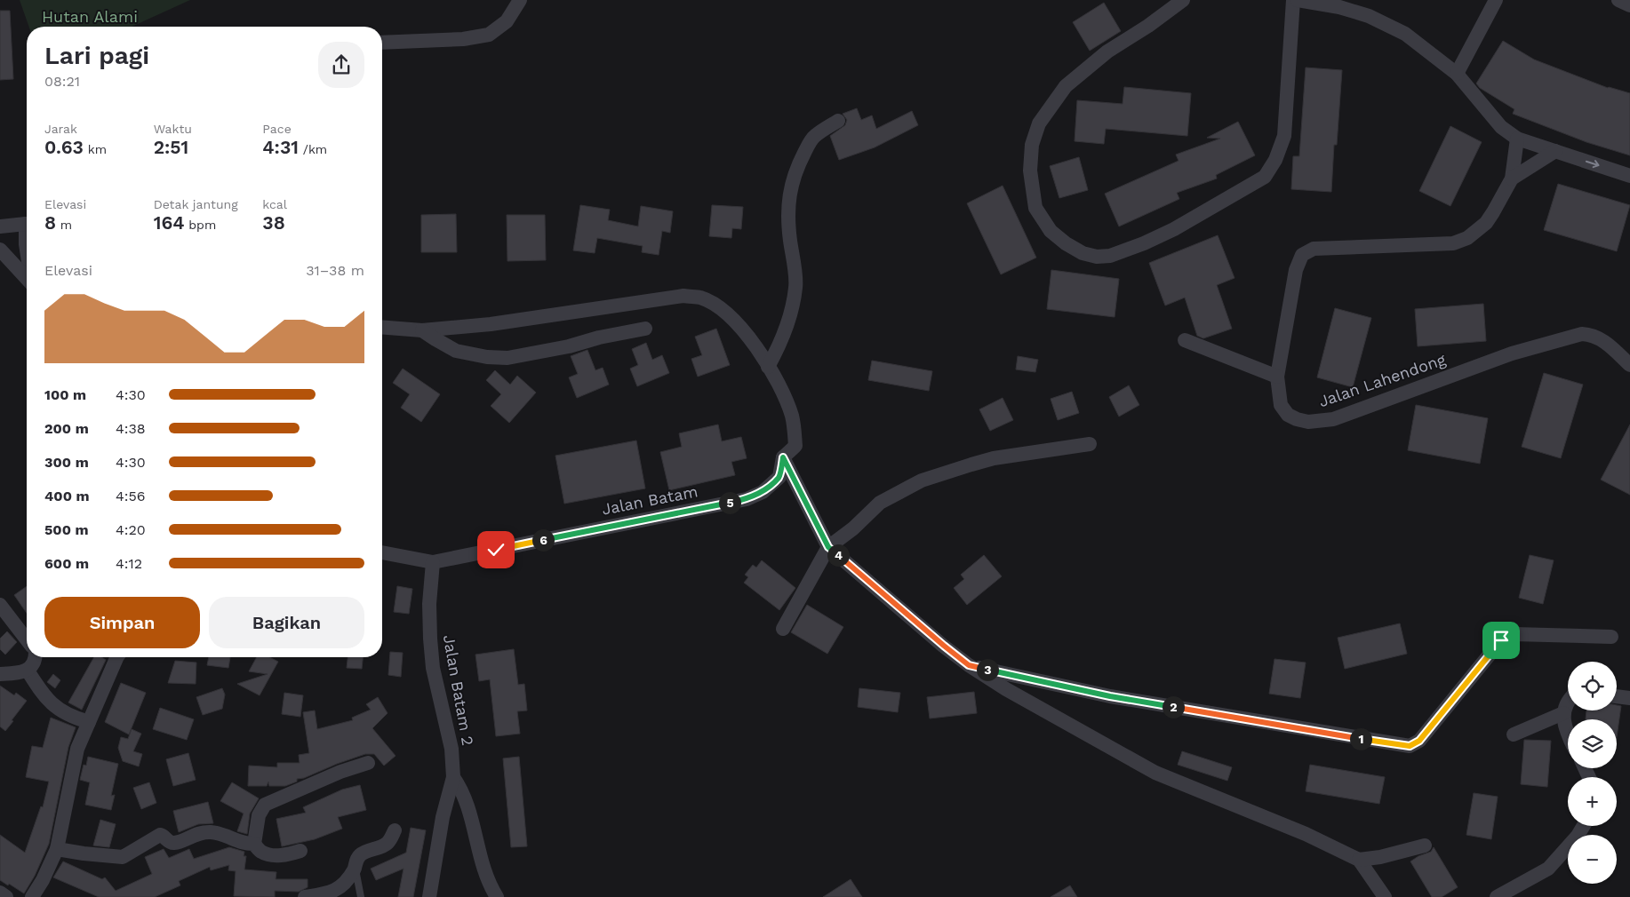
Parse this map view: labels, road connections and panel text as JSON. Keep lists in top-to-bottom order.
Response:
{
  "streets": {
    "street": ["Jalan Lahendong", "Jalan Batam", "Jalan Batam 2"]
  },
  "crossings": [
    ["Jalan Batam", "Jalan Batam 2"]
  ],
  "parks": ["Hutan Alami"],
  "page": {
    "heading": ["Lari pagi", "08:21"],
    "stats": [
      ["Jarak", "0.63 km"],
      ["Waktu", "2:51"],
      ["Pace", "4:31 /km"],
      ["Elevasi", "8 m"],
      ["Detak jantung", "164 bpm"],
      ["kcal", "38"]
    ],
    "chart": ["Elevasi", "31–38 m"],
    "list": [
      {
        "name": "100 m",
        "note": "4:30"
      },
      {
        "name": "200 m",
        "note": "4:38"
      },
      {
        "name": "300 m",
        "note": "4:30"
      },
      {
        "name": "400 m",
        "note": "4:56"
      },
      {
        "name": "500 m",
        "note": "4:20"
      },
      {
        "name": "600 m",
        "note": "4:12"
      }
    ],
    "pins": [
      "5",
      "6",
      "4",
      "3",
      "2",
      "1"
    ],
    "buttons": ["Simpan", "Bagikan"],
    "map_buttons": ["+", "−"]
  }
}
